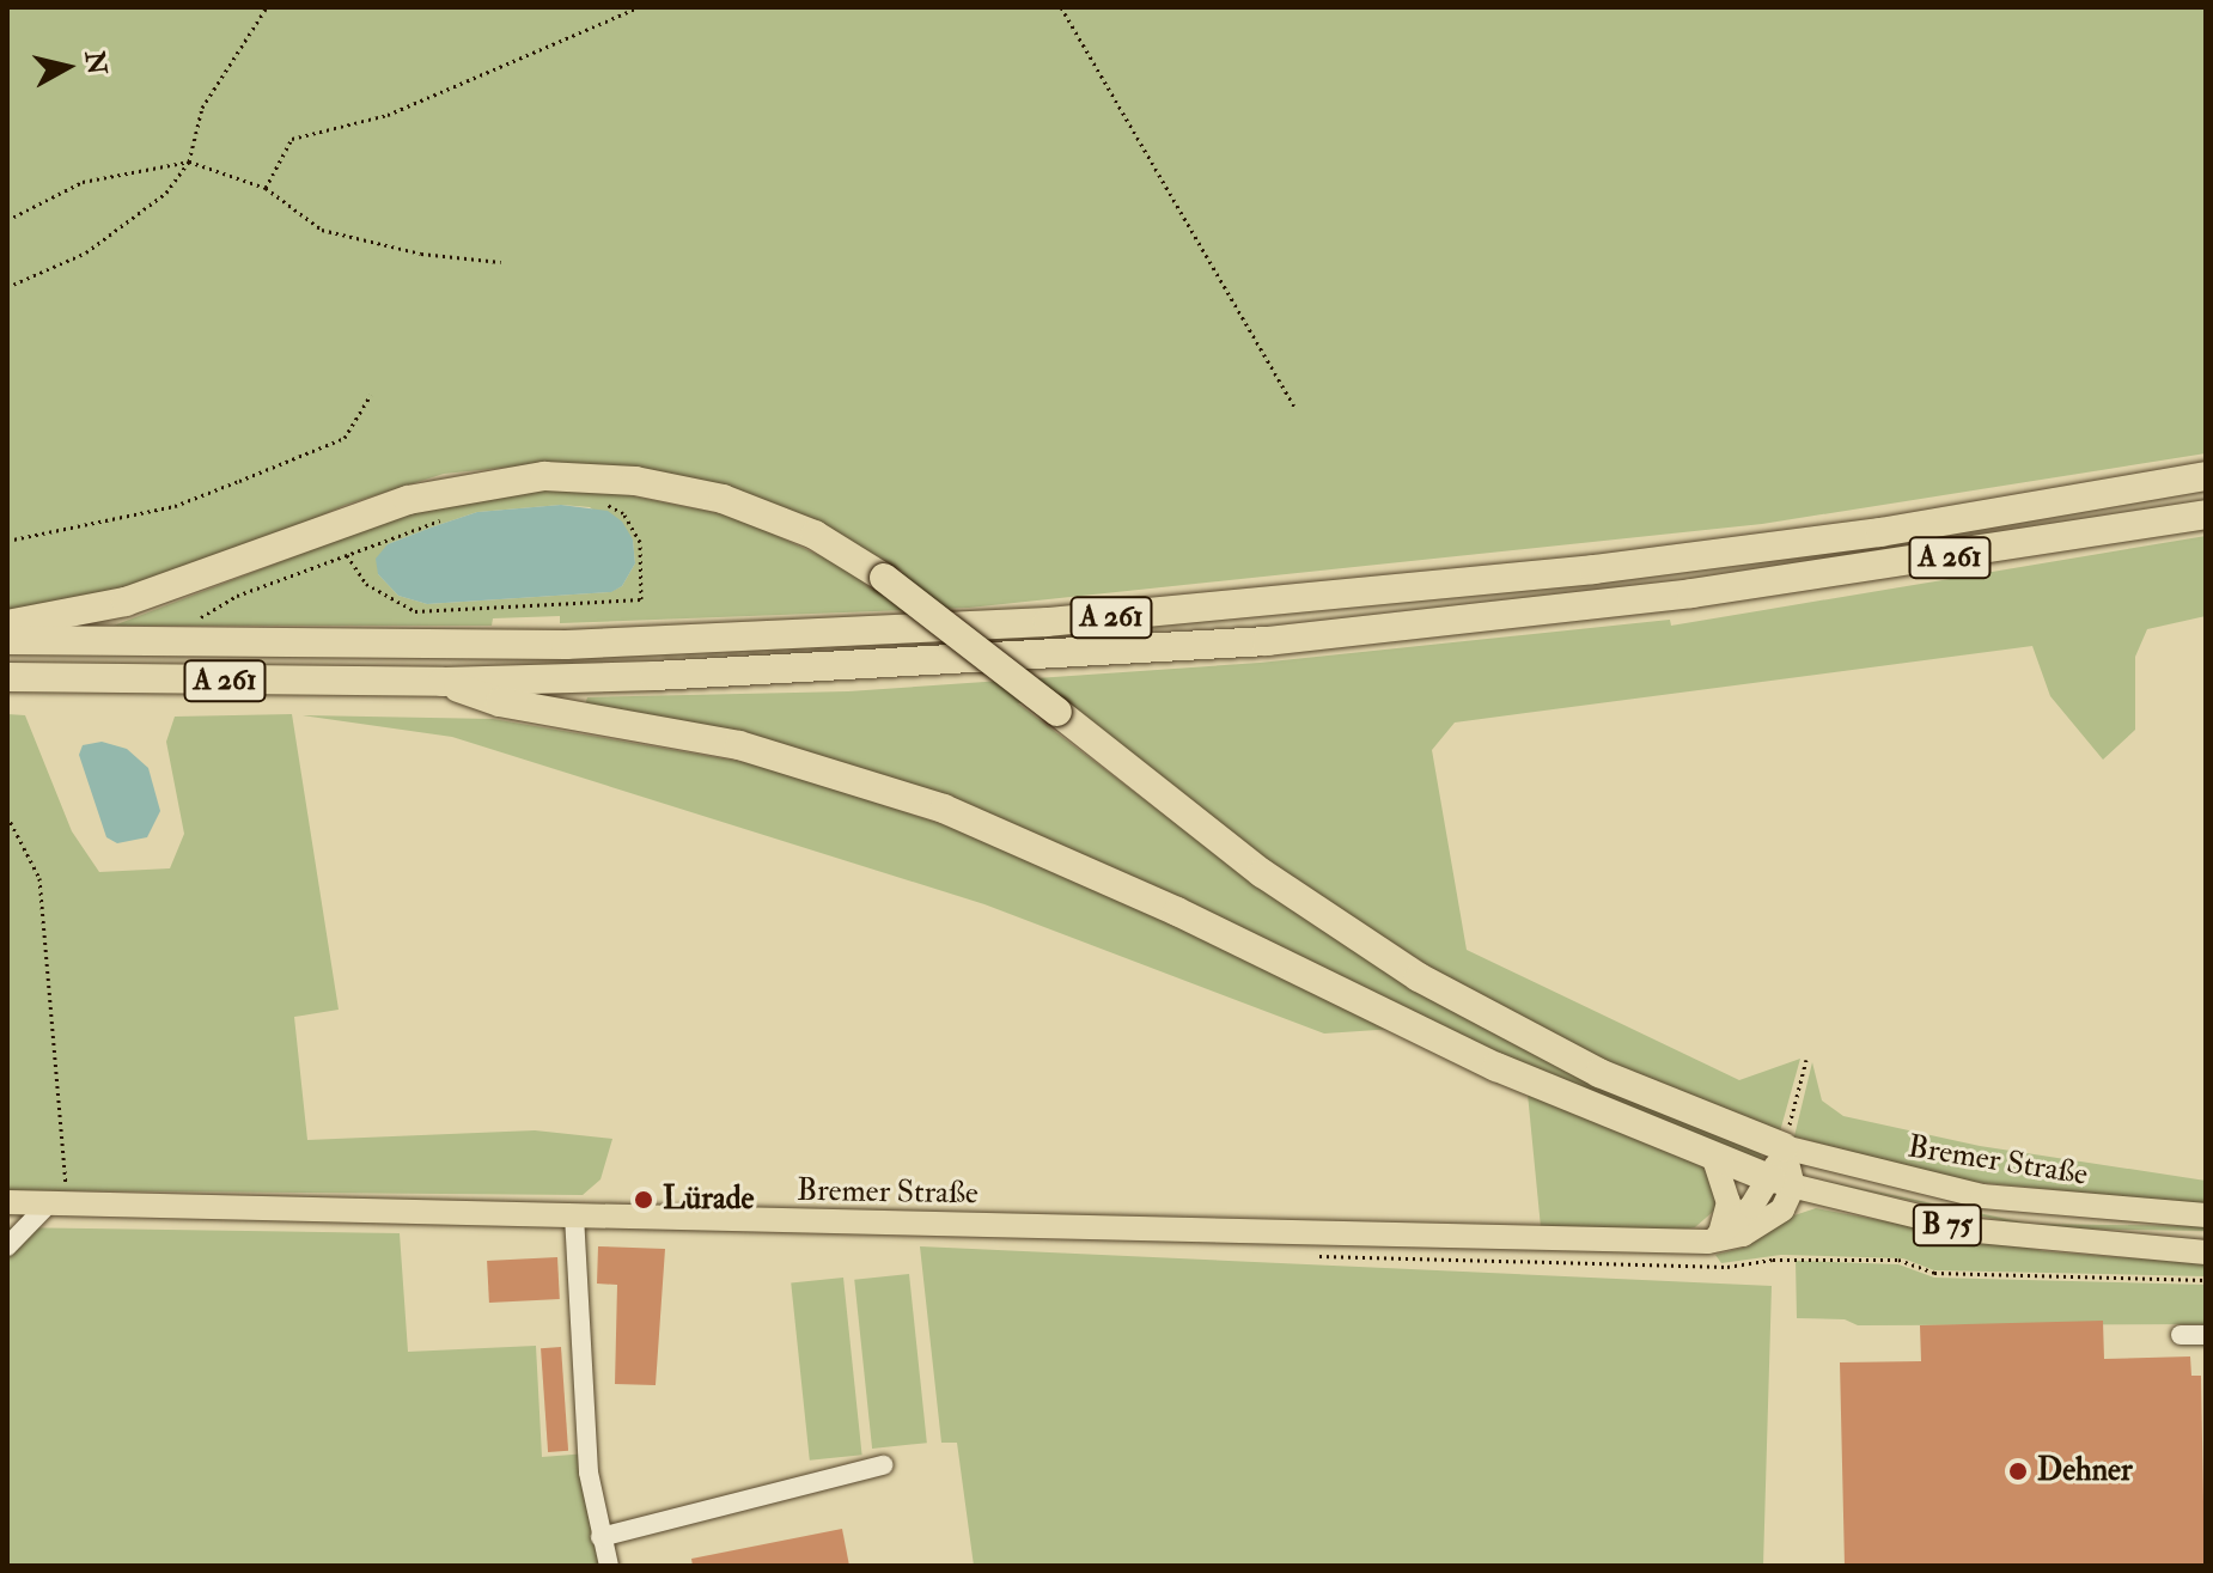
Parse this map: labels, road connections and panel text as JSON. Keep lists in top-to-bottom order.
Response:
{
  "streets": {
    "highway": ["A 261"],
    "main road": ["Bremer Straße", "B 75"]
  },
  "places": ["Lürade", "Dehner"],
  "north": "right"
}
